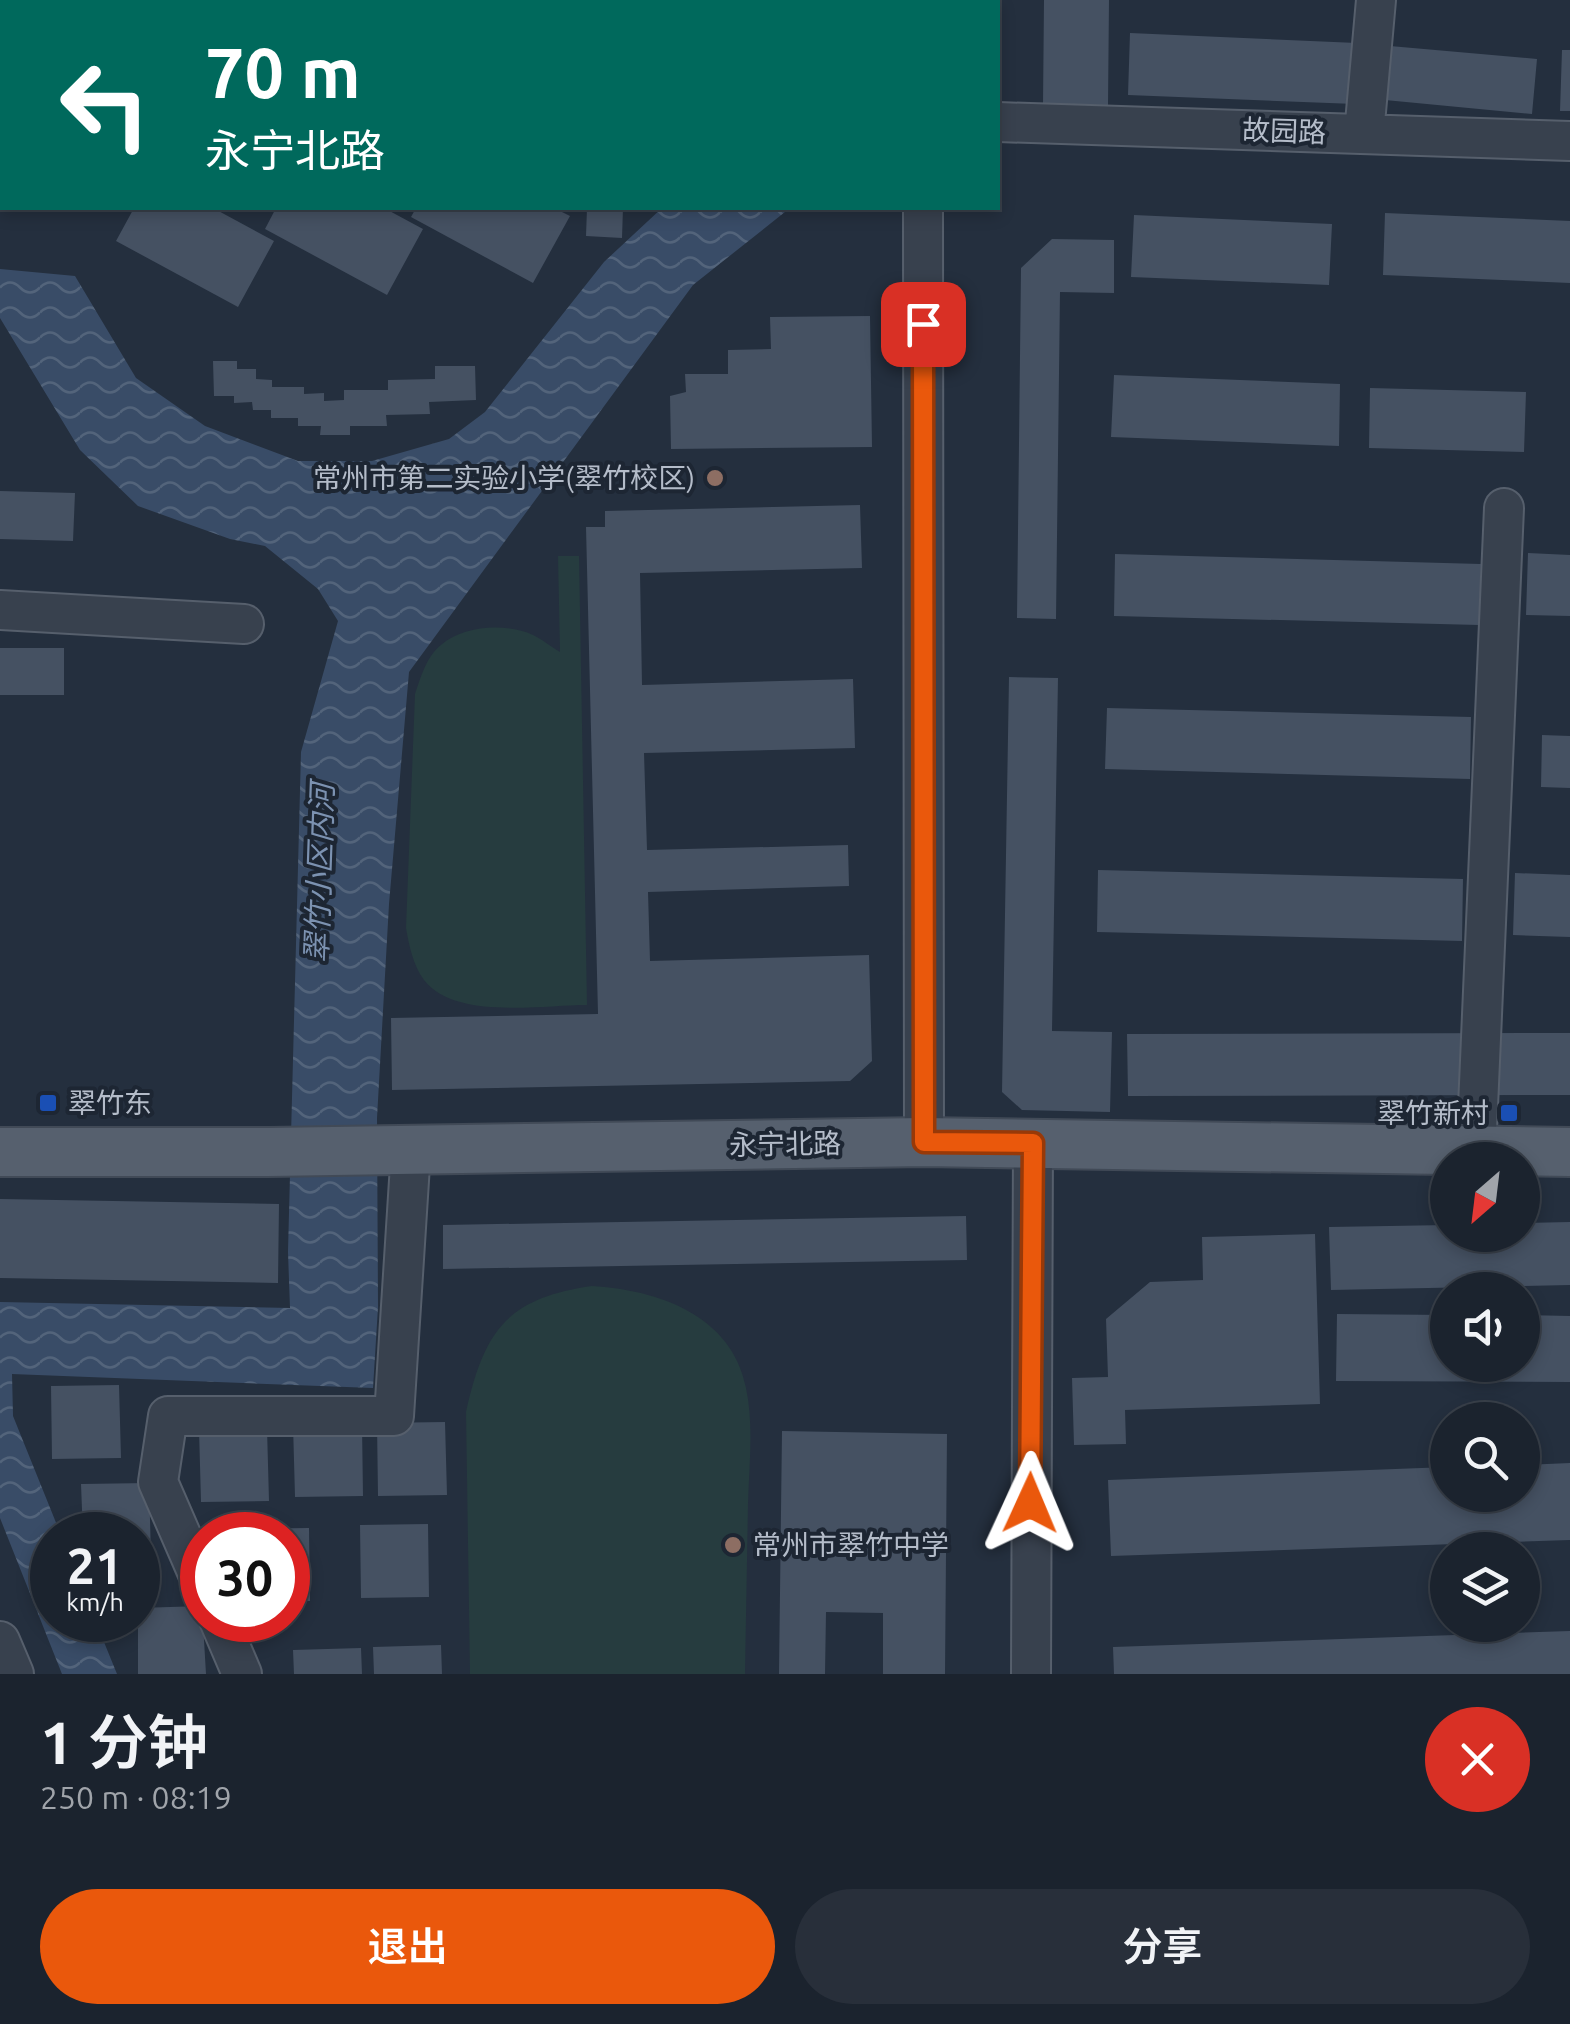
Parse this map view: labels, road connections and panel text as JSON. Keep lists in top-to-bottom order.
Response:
{
  "streets": {
    "main road": ["永宁北路"],
    "street": ["故园路"]
  },
  "water": ["翠竹小区内河"],
  "places": {
    "other": ["常州市第二实验小学(翠竹校区)", "常州市翠竹中学"],
    "transit": ["翠竹东", "翠竹新村"]
  },
  "north": "bottom left",
  "page": {
    "turn": ["70 m", "永宁北路"],
    "speed": "21 km/h",
    "limit": "30",
    "heading": ["1 分钟", "250 m · 08:19"],
    "buttons": ["退出", "分享"]
  }
}
